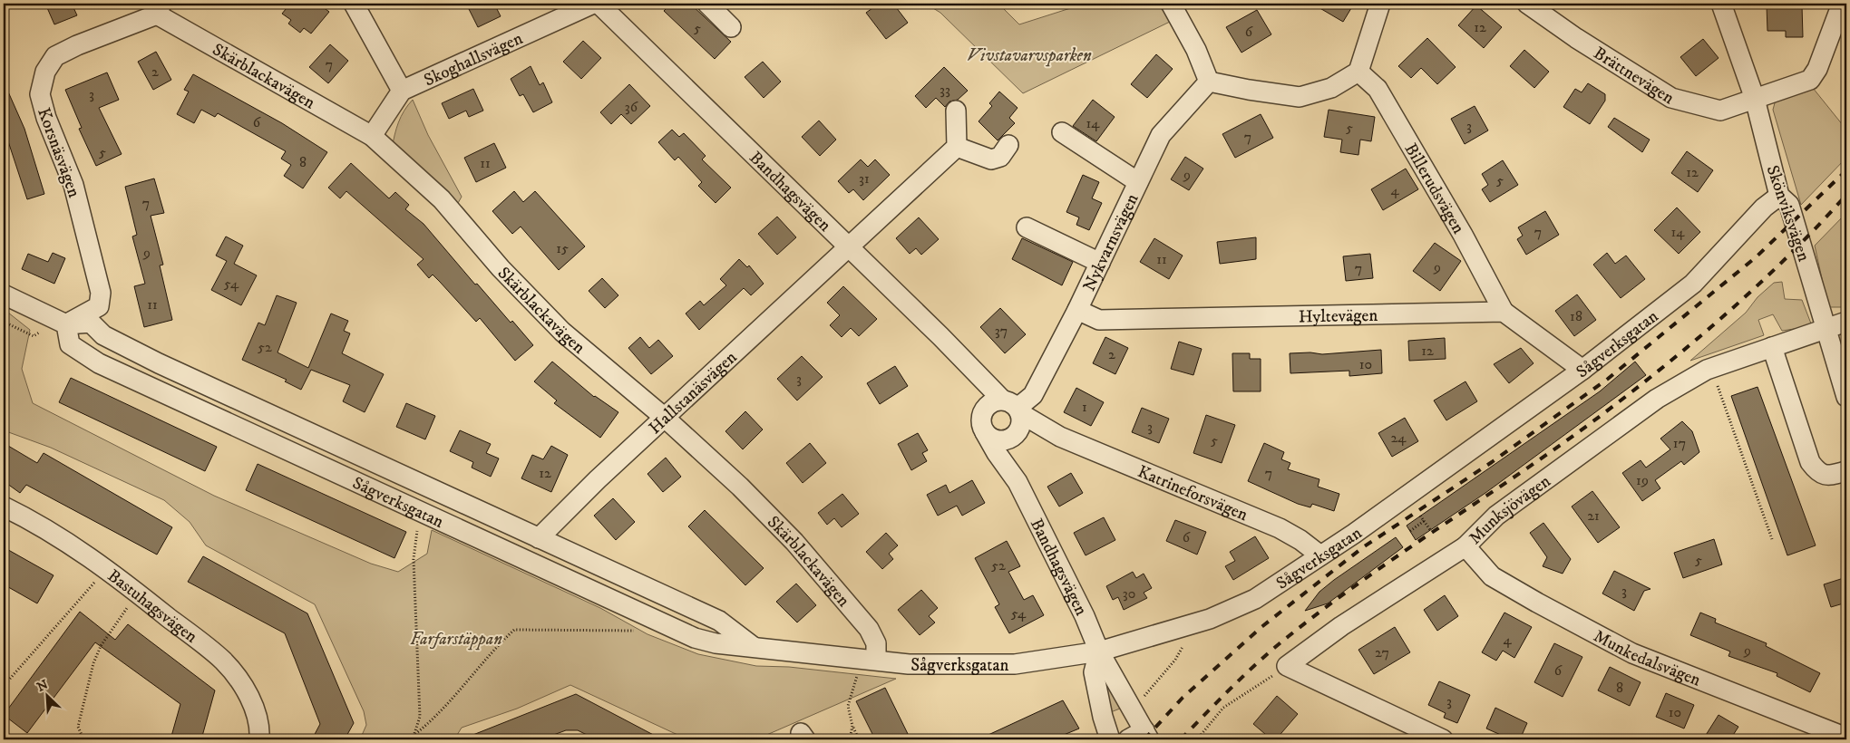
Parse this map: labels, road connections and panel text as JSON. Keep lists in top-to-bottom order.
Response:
{
  "streets": {
    "street": [
      "Skoghallsvägen",
      "Brättnevägen",
      "Skärblackavägen",
      "Korsnäsvägen",
      "Billerudsvägen",
      "Bandhagsvägen",
      "Skönviksvägen",
      "Nykvarnsvägen",
      "Hyltevägen",
      "Sågverksgatan",
      "Hallstanäsvägen",
      "Katrineforsvägen",
      "Munksjövägen",
      "Bastuhagsvägen",
      "Munkedalsvägen"
    ]
  },
  "crossings": [
    ["Skoghallsvägen", "Skärblackavägen"],
    ["Brättnevägen", "Skönviksvägen"],
    ["Skärblackavägen", "Korsnäsvägen"],
    ["Skärblackavägen", "Sågverksgatan"],
    ["Skärblackavägen", "Hallstanäsvägen"],
    ["Korsnäsvägen", "Sågverksgatan"],
    ["Billerudsvägen", "Hyltevägen"],
    ["Bandhagsvägen", "Nykvarnsvägen"],
    ["Bandhagsvägen", "Sågverksgatan"],
    ["Bandhagsvägen", "Hallstanäsvägen"],
    ["Bandhagsvägen", "Katrineforsvägen"],
    ["Skönviksvägen", "Sågverksgatan"],
    ["Skönviksvägen", "Munksjövägen"],
    ["Nykvarnsvägen", "Hyltevägen"],
    ["Nykvarnsvägen", "Katrineforsvägen"],
    ["Sågverksgatan", "Hallstanäsvägen"],
    ["Sågverksgatan", "Katrineforsvägen"],
    ["Munksjövägen", "Munkedalsvägen"]
  ],
  "parks": ["Vivstavarvsparken", "Farfarstäppan"],
  "house_numbers": [
    "12",
    "5",
    "6",
    "7",
    "2",
    "33",
    "3",
    "36",
    "6",
    "14",
    "3",
    "5",
    "7",
    "5",
    "8",
    "11",
    "12",
    "9",
    "31",
    "5",
    "4",
    "7",
    "7",
    "14",
    "15",
    "9",
    "11",
    "9",
    "7",
    "54",
    "11",
    "18",
    "37",
    "52",
    "12",
    "2",
    "10",
    "3",
    "1",
    "3",
    "24",
    "5",
    "17",
    "12",
    "7",
    "19",
    "21",
    "6",
    "5",
    "52",
    "3",
    "30",
    "54",
    "4",
    "9",
    "27",
    "6",
    "8",
    "3",
    "10"
  ],
  "north": "top left"
}
